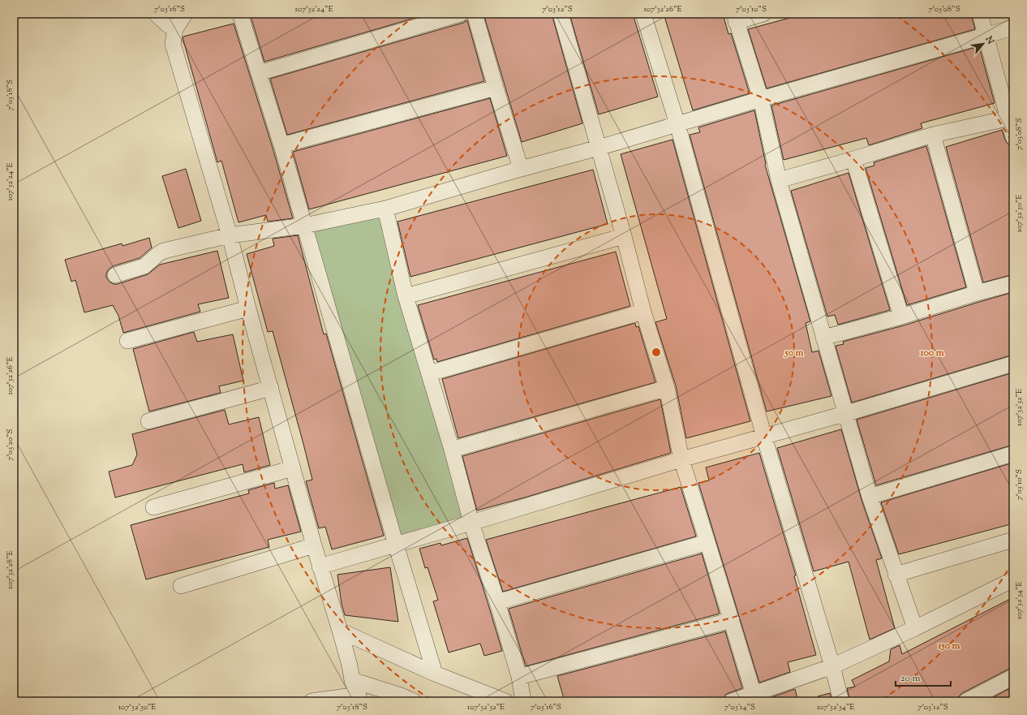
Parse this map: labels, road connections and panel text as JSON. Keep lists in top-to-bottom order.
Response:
{
  "scale_bar": "20 m",
  "north": "top right",
  "coordinates": [
    "7°03'16\"S",
    "107°32'24\"E",
    "7°03'12\"S",
    "107°32'26\"E",
    "7°03'10\"S",
    "7°03'08\"S",
    "7°03'18\"S",
    "107°32'30\"E",
    "107°32'32\"E",
    "7°03'20\"S",
    "107°32'28\"E",
    "107°32'34\"E",
    "7°03'14\"S"
  ],
  "rings": ["50 m", "100 m", "150 m"]
}
